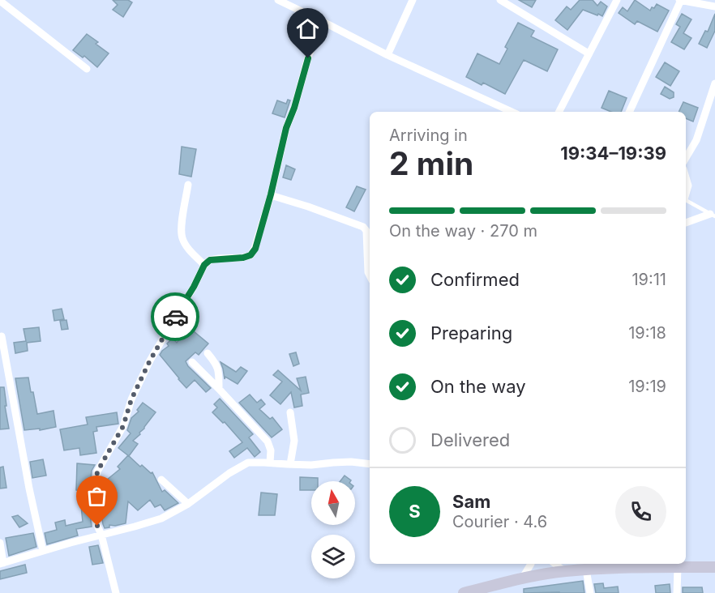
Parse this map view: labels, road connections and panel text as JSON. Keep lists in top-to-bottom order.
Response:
{
  "north": "top",
  "page": {
    "heading": ["2 min", "Arriving in", "19:34–19:39"],
    "panel": ["Sam", "Courier · 4.6"],
    "bar": "On the way · 270 m",
    "list": [
      ["Confirmed", "19:11"],
      ["Preparing", "19:18"],
      ["On the way", "19:19"],
      "Delivered"
    ],
    "round": "S"
  }
}
